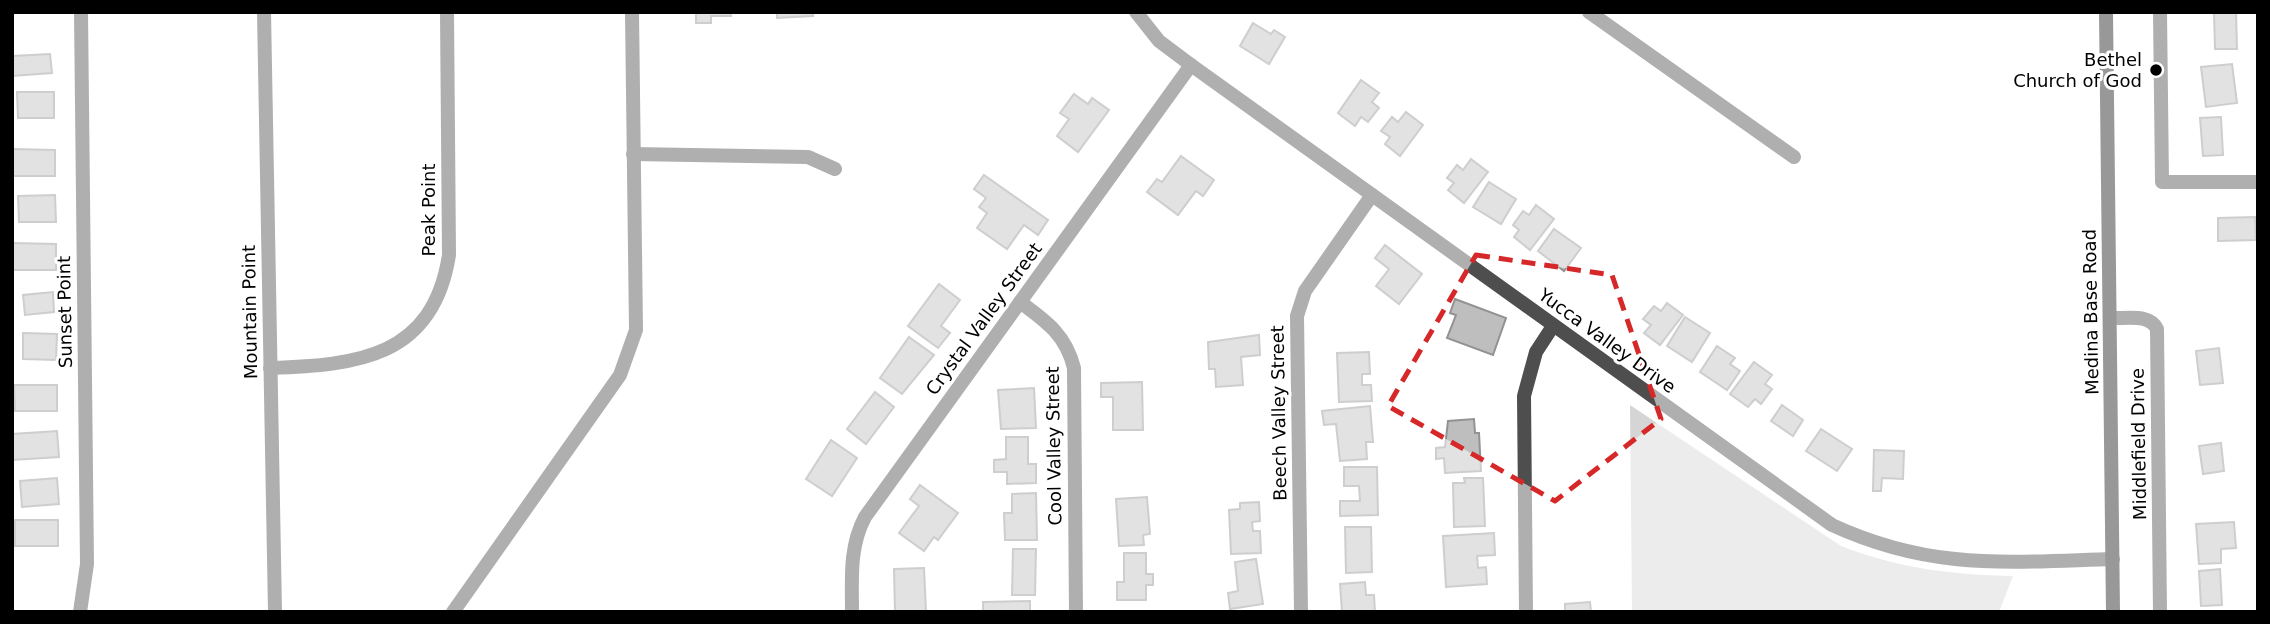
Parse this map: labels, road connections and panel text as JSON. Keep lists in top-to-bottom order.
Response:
{
  "streets": {
    "street": [
      "Peak Point",
      "Sunset Point",
      "Mountain Point",
      "Medina Base Road",
      "Crystal Valley Street",
      "Yucca Valley Drive",
      "Beech Valley Street",
      "Middlefield Drive",
      "Cool Valley Street"
    ]
  },
  "crossings": [
    ["Peak Point", "Mountain Point"],
    ["Medina Base Road", "Yucca Valley Drive"],
    ["Medina Base Road", "Middlefield Drive"],
    ["Crystal Valley Street", "Yucca Valley Drive"],
    ["Crystal Valley Street", "Cool Valley Street"],
    ["Yucca Valley Drive", "Beech Valley Street"]
  ],
  "places": ["Bethel Church of God"]
}
